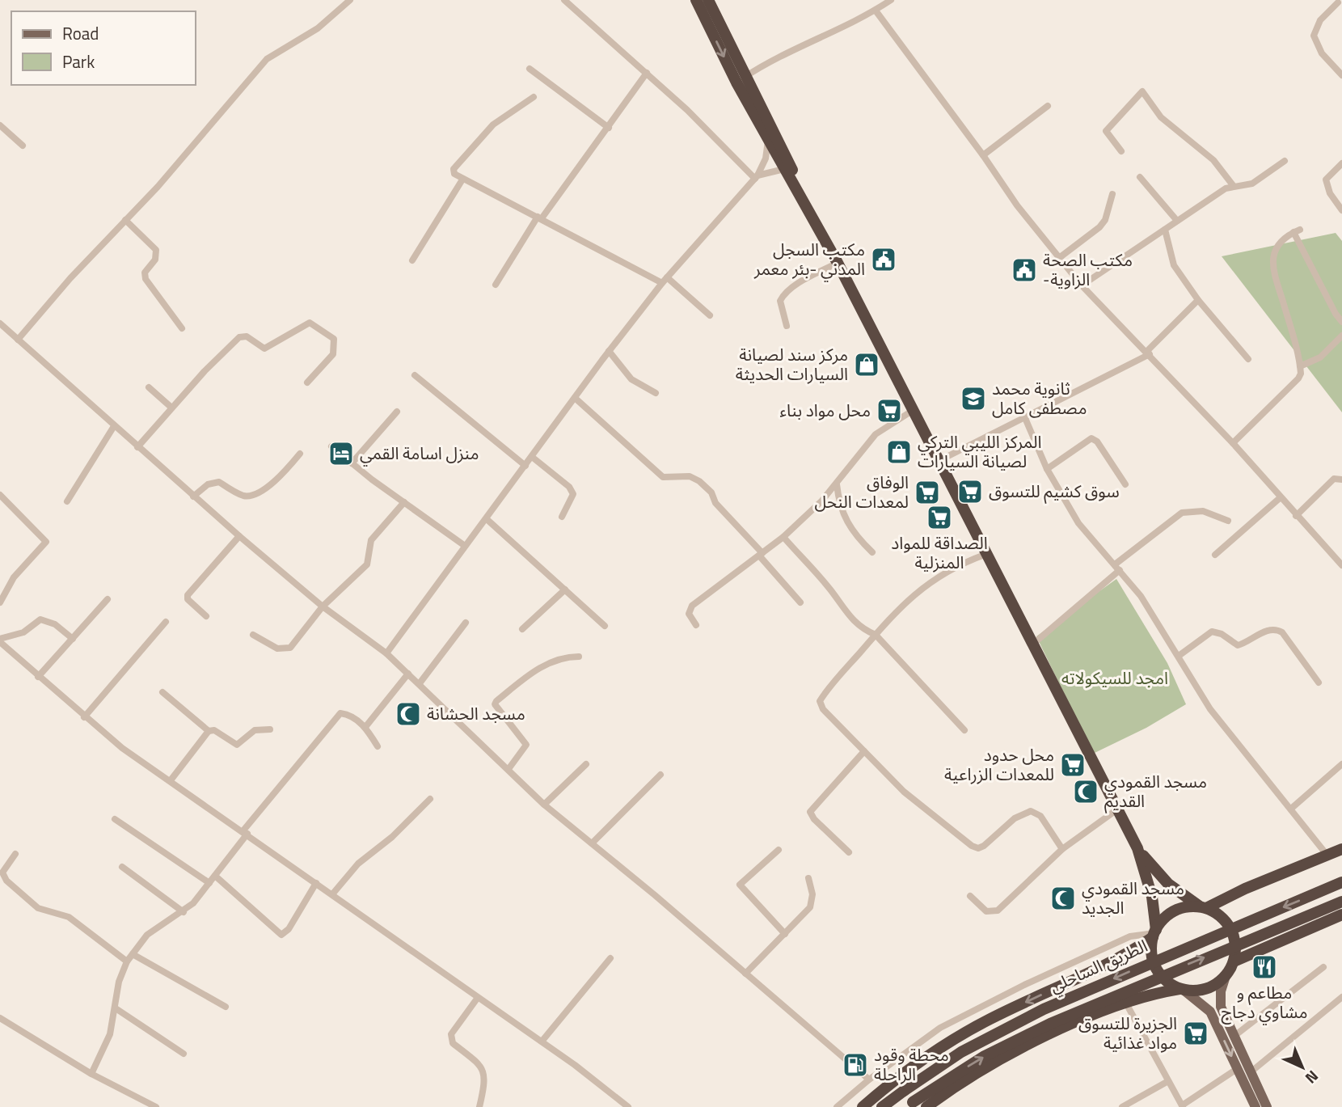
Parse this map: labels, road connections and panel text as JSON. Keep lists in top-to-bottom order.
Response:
{
  "streets": {
    "highway": ["الطريق الساحلي"]
  },
  "parks": ["امجد للسيكولاته"],
  "places": {
    "public building": ["مكتب السجل المدني -بئر معمر", "مكتب الصحة -الزاوية"],
    "shop": ["مركز سند لصيانة السيارات الحديثة", "المركز الليبي التركي لصيانة السيارات"],
    "school or university": ["ثانوية محمد مصطفى كامل"],
    "supermarket": [
      "محل مواد بناء",
      "سوق كشيم للتسوق",
      "الوفاق لمعدات النحل",
      "الصداقة للمواد المنزلية",
      "محل حدود للمعدات الزراعية",
      "الجزيرة للتسوق مواد غذائية"
    ],
    "hotel": ["منزل اسامة القمي"],
    "mosque": ["مسجد الحشانة", "مسجد القمودي القديم", "مسجد القمودي الجديد"],
    "restaurant": ["مطاعم و مشاوي دجاج"],
    "fuel station": ["محطة وقود الراحلة"]
  },
  "legend": ["Road", "Park"],
  "north": "bottom right"
}
